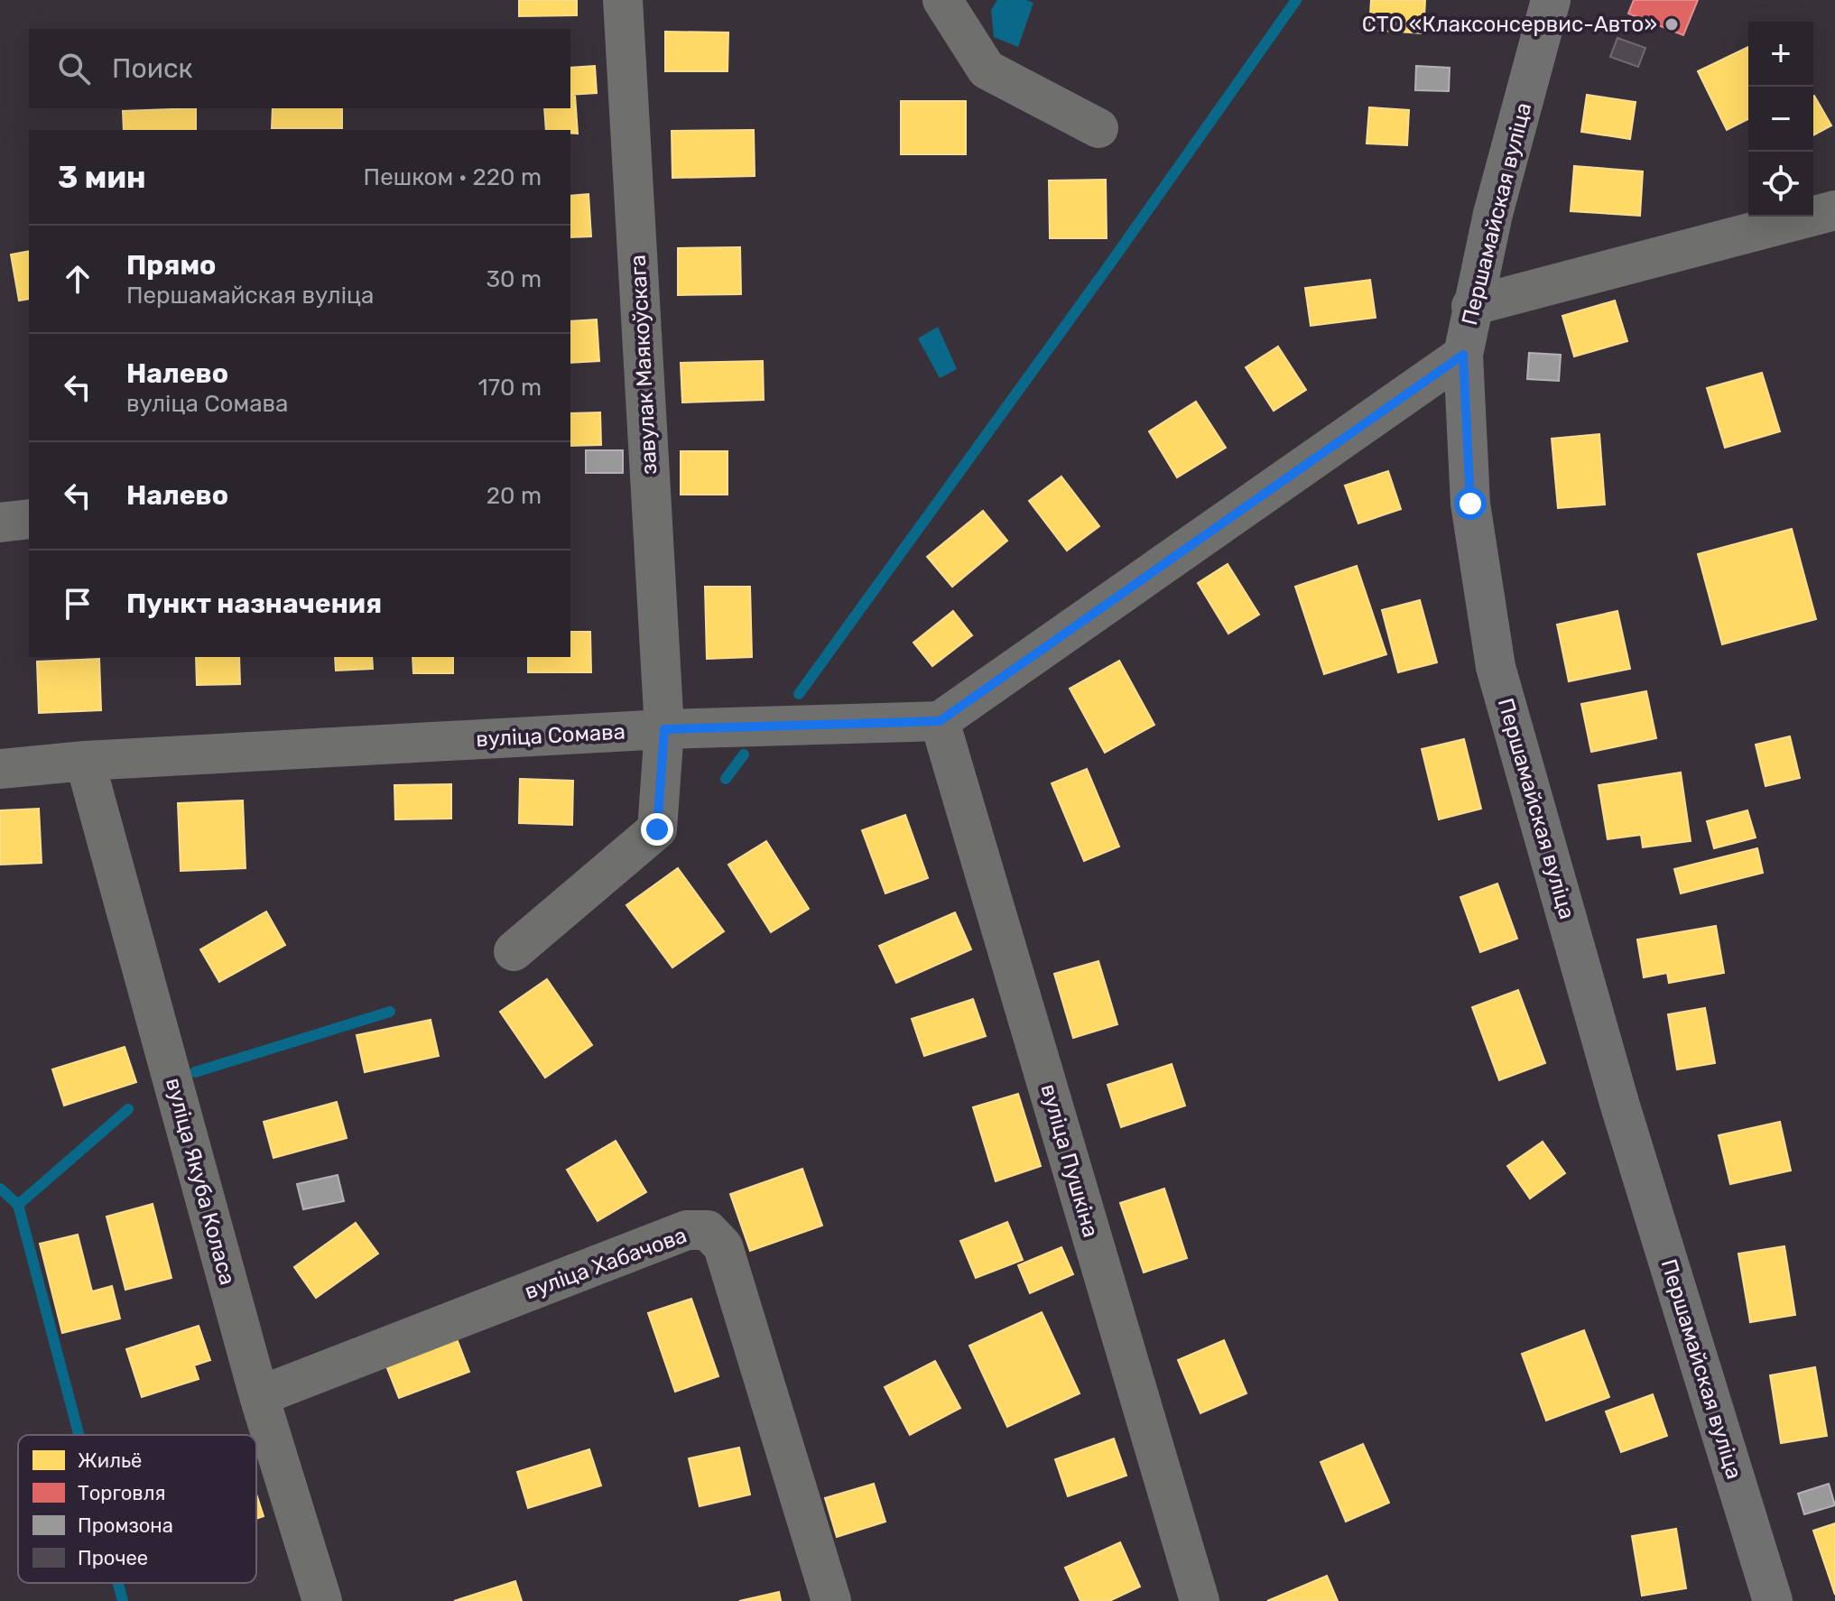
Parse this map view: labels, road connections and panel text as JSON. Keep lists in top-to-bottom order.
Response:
{
  "streets": {
    "main road": ["Першамайская вуліца"],
    "street": [
      "завулак Маякоўскага",
      "вуліца Сомава",
      "вуліца Пушкіна",
      "вуліца Якуба Коласа",
      "вуліца Хабачова"
    ]
  },
  "crossings": [
    ["завулак Маякоўскага", "вуліца Сомава"],
    ["вуліца Сомава", "вуліца Пушкіна"],
    ["вуліца Сомава", "вуліца Якуба Коласа"],
    ["вуліца Якуба Коласа", "вуліца Хабачова"]
  ],
  "places": ["СТО «Клаксонсервис-Авто»"],
  "legend": [
    "Жильё",
    "Торговля",
    "Промзона",
    "Прочее"
  ],
  "page": {
    "map_buttons": ["+", "−"],
    "search": "Поиск",
    "heading": ["3 мин", "Пешком · 220 m"],
    "list": [
      ["Прямо", "Першамайская вуліца", "30 m"],
      ["Налево", "вуліца Сомава", "170 m"],
      ["Налево", "20 m"],
      "Пункт назначения"
    ]
  }
}
